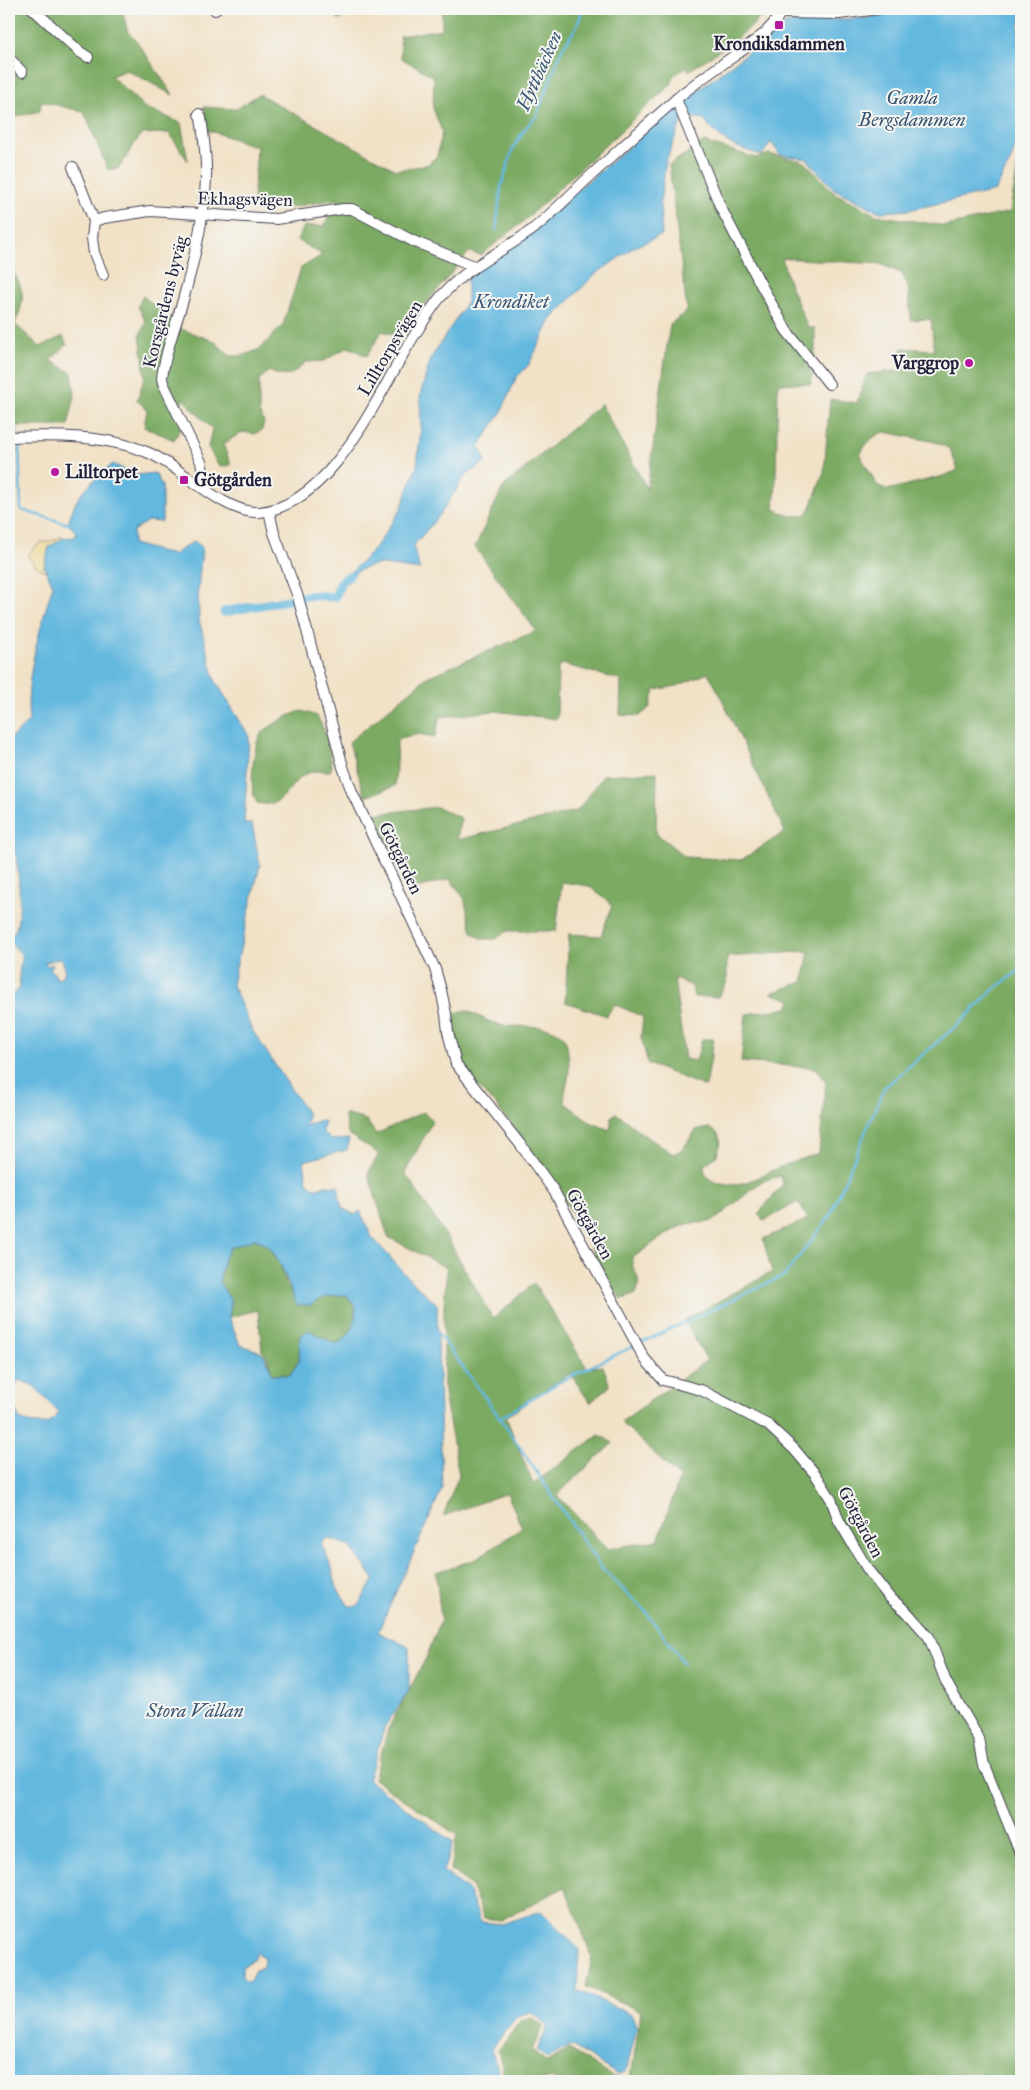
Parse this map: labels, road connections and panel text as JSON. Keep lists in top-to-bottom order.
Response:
{
  "streets": {
    "street": [
      "Ekhagsvägen",
      "Korsgårdens byväg",
      "Lilltorpsvägen",
      "Götgården"
    ]
  },
  "crossings": [
    ["Ekhagsvägen", "Korsgårdens byväg"],
    ["Ekhagsvägen", "Lilltorpsvägen"],
    ["Korsgårdens byväg", "Lilltorpsvägen"],
    ["Lilltorpsvägen", "Götgården"]
  ],
  "water": [
    "Hyttbäcken",
    "Gamla Bergsdammen",
    "Krondiket",
    "Stora Vällan"
  ],
  "places": {
    "transit": ["Krondiksdammen", "Götgården"],
    "other": ["Varggrop", "Lilltorpet"]
  }
}
